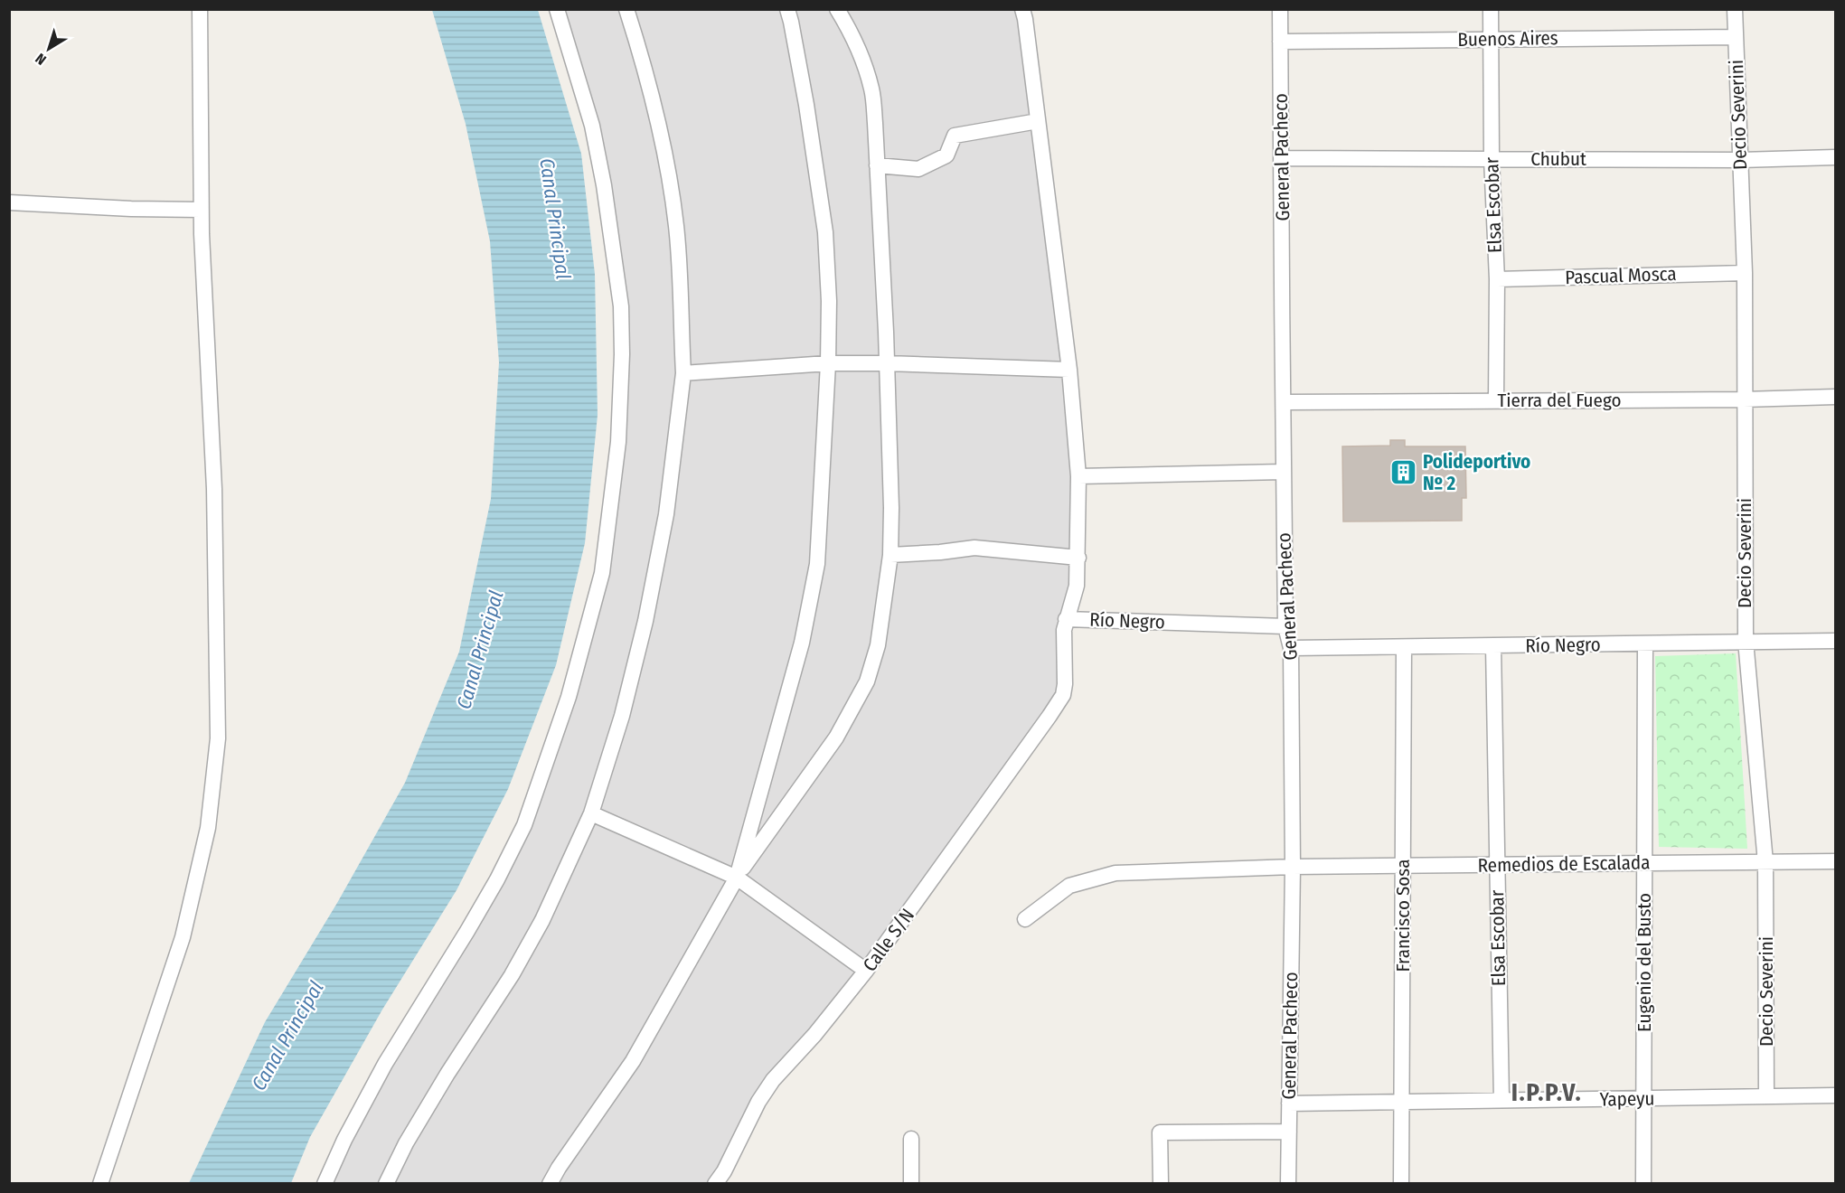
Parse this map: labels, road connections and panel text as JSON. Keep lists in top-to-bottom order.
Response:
{
  "streets": {
    "street": [
      "Buenos Aires",
      "Decio Severini",
      "General Pacheco",
      "Chubut",
      "Elsa Escobar",
      "Pascual Mosca",
      "Tierra del Fuego",
      "Río Negro",
      "Remedios de Escalada",
      "Francisco Sosa",
      "Calle S/N",
      "Eugenio del Busto",
      "Yapeyu"
    ]
  },
  "crossings": [
    ["Buenos Aires", "Decio Severini"],
    ["Buenos Aires", "General Pacheco"],
    ["Buenos Aires", "Elsa Escobar"],
    ["Decio Severini", "Chubut"],
    ["Decio Severini", "Pascual Mosca"],
    ["Decio Severini", "Tierra del Fuego"],
    ["Decio Severini", "Río Negro"],
    ["Decio Severini", "Remedios de Escalada"],
    ["Decio Severini", "Yapeyu"],
    ["General Pacheco", "Chubut"],
    ["General Pacheco", "Tierra del Fuego"],
    ["General Pacheco", "Río Negro"],
    ["General Pacheco", "Remedios de Escalada"],
    ["General Pacheco", "Yapeyu"],
    ["Chubut", "Elsa Escobar"],
    ["Elsa Escobar", "Pascual Mosca"],
    ["Elsa Escobar", "Tierra del Fuego"],
    ["Elsa Escobar", "Río Negro"],
    ["Elsa Escobar", "Remedios de Escalada"],
    ["Elsa Escobar", "Yapeyu"],
    ["Río Negro", "Francisco Sosa"],
    ["Río Negro", "Calle S/N"],
    ["Río Negro", "Eugenio del Busto"],
    ["Remedios de Escalada", "Francisco Sosa"],
    ["Remedios de Escalada", "Eugenio del Busto"],
    ["Francisco Sosa", "Yapeyu"],
    ["Eugenio del Busto", "Yapeyu"]
  ],
  "districts": ["I.P.P.V."],
  "water": ["Canal Principal"],
  "places": {
    "building": ["Polideportivo Nº 2"]
  },
  "north": "bottom left"
}
